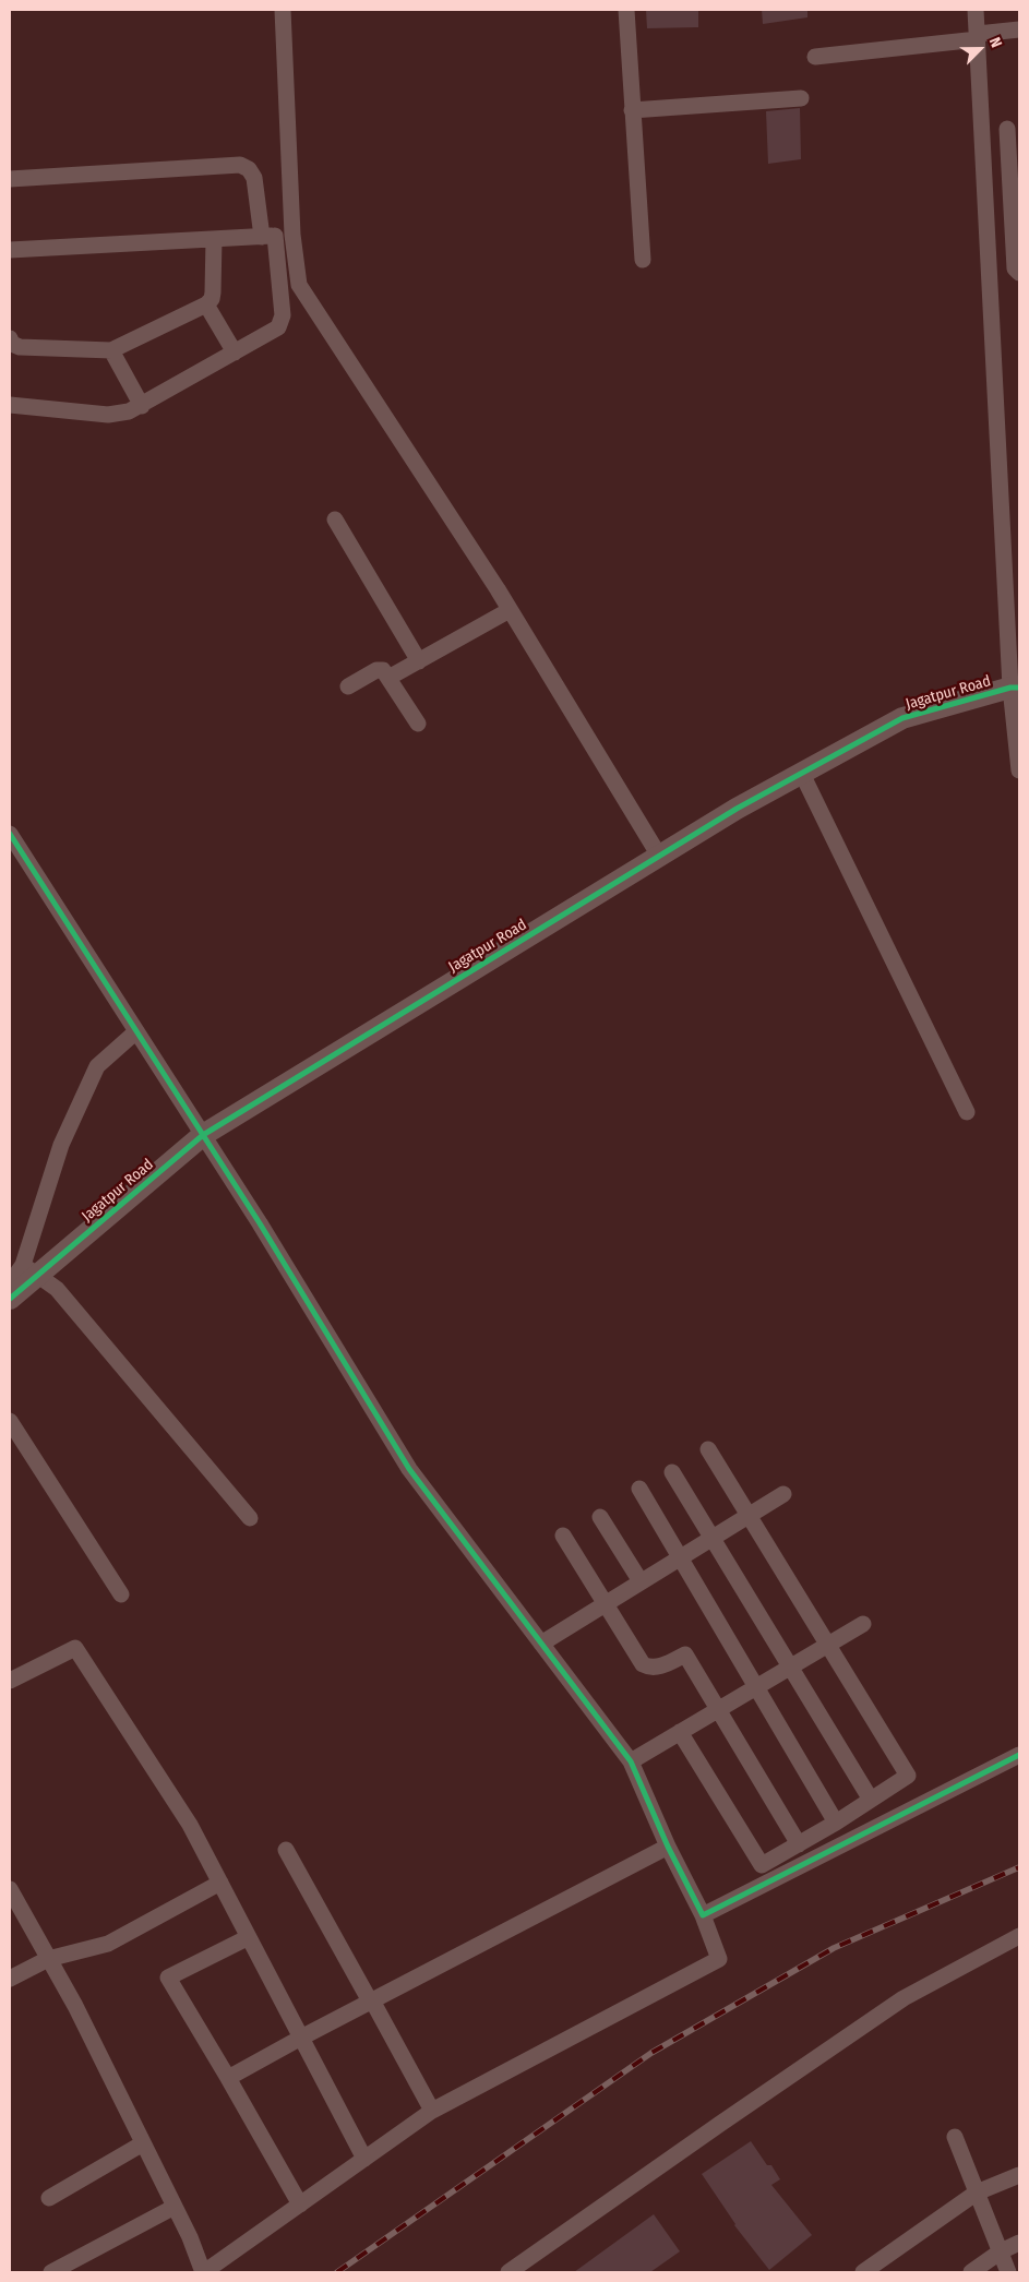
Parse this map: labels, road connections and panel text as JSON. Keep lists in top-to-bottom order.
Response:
{
  "streets": {
    "street": ["Jagatpur Road"]
  },
  "north": "top right"
}
